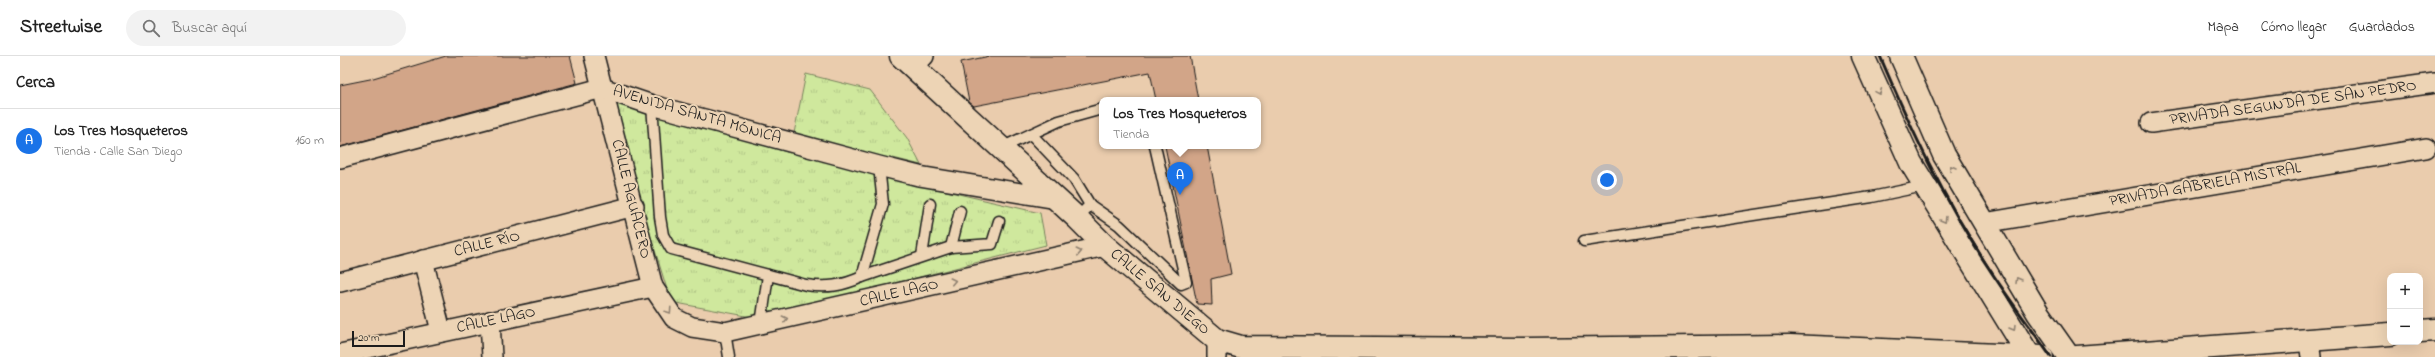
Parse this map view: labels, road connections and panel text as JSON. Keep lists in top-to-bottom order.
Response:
{
  "streets": {
    "main road": ["CALLE SAN DIEGO"],
    "street": [
      "PRIVADA SEGUNDA DE SAN PEDRO",
      "AVENIDA SANTA MÓNICA",
      "PRIVADA GABRIELA MISTRAL",
      "CALLE AGUACERO",
      "CALLE RÍO",
      "CALLE LAGO"
    ]
  },
  "crossings": [
    ["AVENIDA SANTA MÓNICA", "CALLE AGUACERO"],
    ["AVENIDA SANTA MÓNICA", "CALLE SAN DIEGO"],
    ["CALLE AGUACERO", "CALLE RÍO"],
    ["CALLE AGUACERO", "CALLE LAGO"],
    ["CALLE SAN DIEGO", "CALLE LAGO"]
  ],
  "one_way": ["CALLE LAGO"],
  "scale_bar": "20 m",
  "page": {
    "header": "Streetwise",
    "search": "Buscar aquí",
    "nav": ["Mapa", "Cómo llegar", "Guardados"],
    "heading": "Cerca",
    "popup": ["Los Tres Mosqueteros", "Tienda"],
    "list": [
      {
        "mark": "A",
        "name": "Los Tres Mosqueteros",
        "note": "Tienda · Calle San Diego",
        "value": "160 m"
      }
    ],
    "pins": "A",
    "map_buttons": ["+", "−"],
    "scale": "20 m"
  }
}
